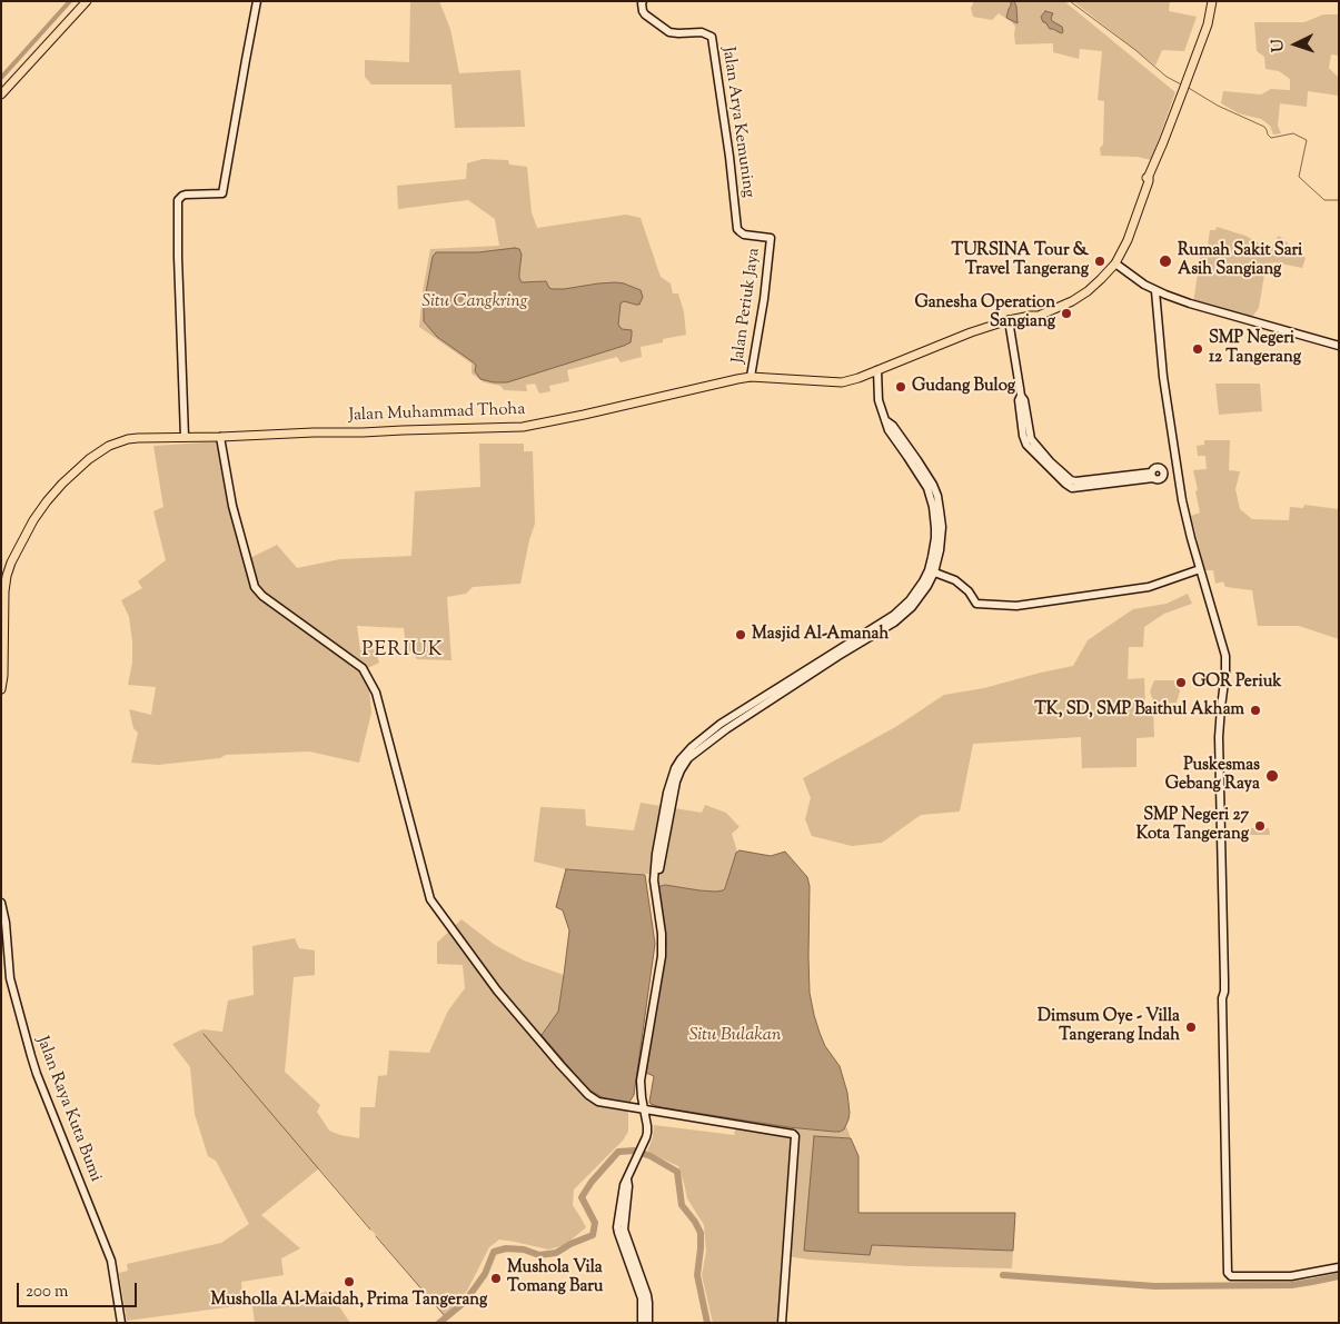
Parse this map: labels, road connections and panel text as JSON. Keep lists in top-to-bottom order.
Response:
{
  "streets": {
    "main road": ["Jalan Muhammad Thoha"],
    "street": ["Jalan Arya Kemuning", "Jalan Periuk Jaya", "Jalan Raya Kuta Bumi"]
  },
  "crossings": [
    ["Jalan Arya Kemuning", "Jalan Periuk Jaya"],
    ["Jalan Periuk Jaya", "Jalan Muhammad Thoha"]
  ],
  "districts": ["PERIUK"],
  "water": ["Situ Cangkring", "Situ Bulakan"],
  "places": [
    "TURSINA Tour & Travel Tangerang",
    "Rumah Sakit Sari Asih Sangiang",
    "Ganesha Operation Sangiang",
    "SMP Negeri 12 Tangerang",
    "Gudang Bulog",
    "Masjid Al-Amanah",
    "GOR Periuk",
    "TK, SD, SMP Baithul Akham",
    "Puskesmas Gebang Raya",
    "SMP Negeri 27 Kota Tangerang",
    "Dimsum Oye - Villa Tangerang Indah",
    "Mushola Vila Tomang Baru",
    "Musholla Al-Maidah, Prima Tangerang"
  ],
  "scale_bar": "200 m",
  "north": "left"
}
